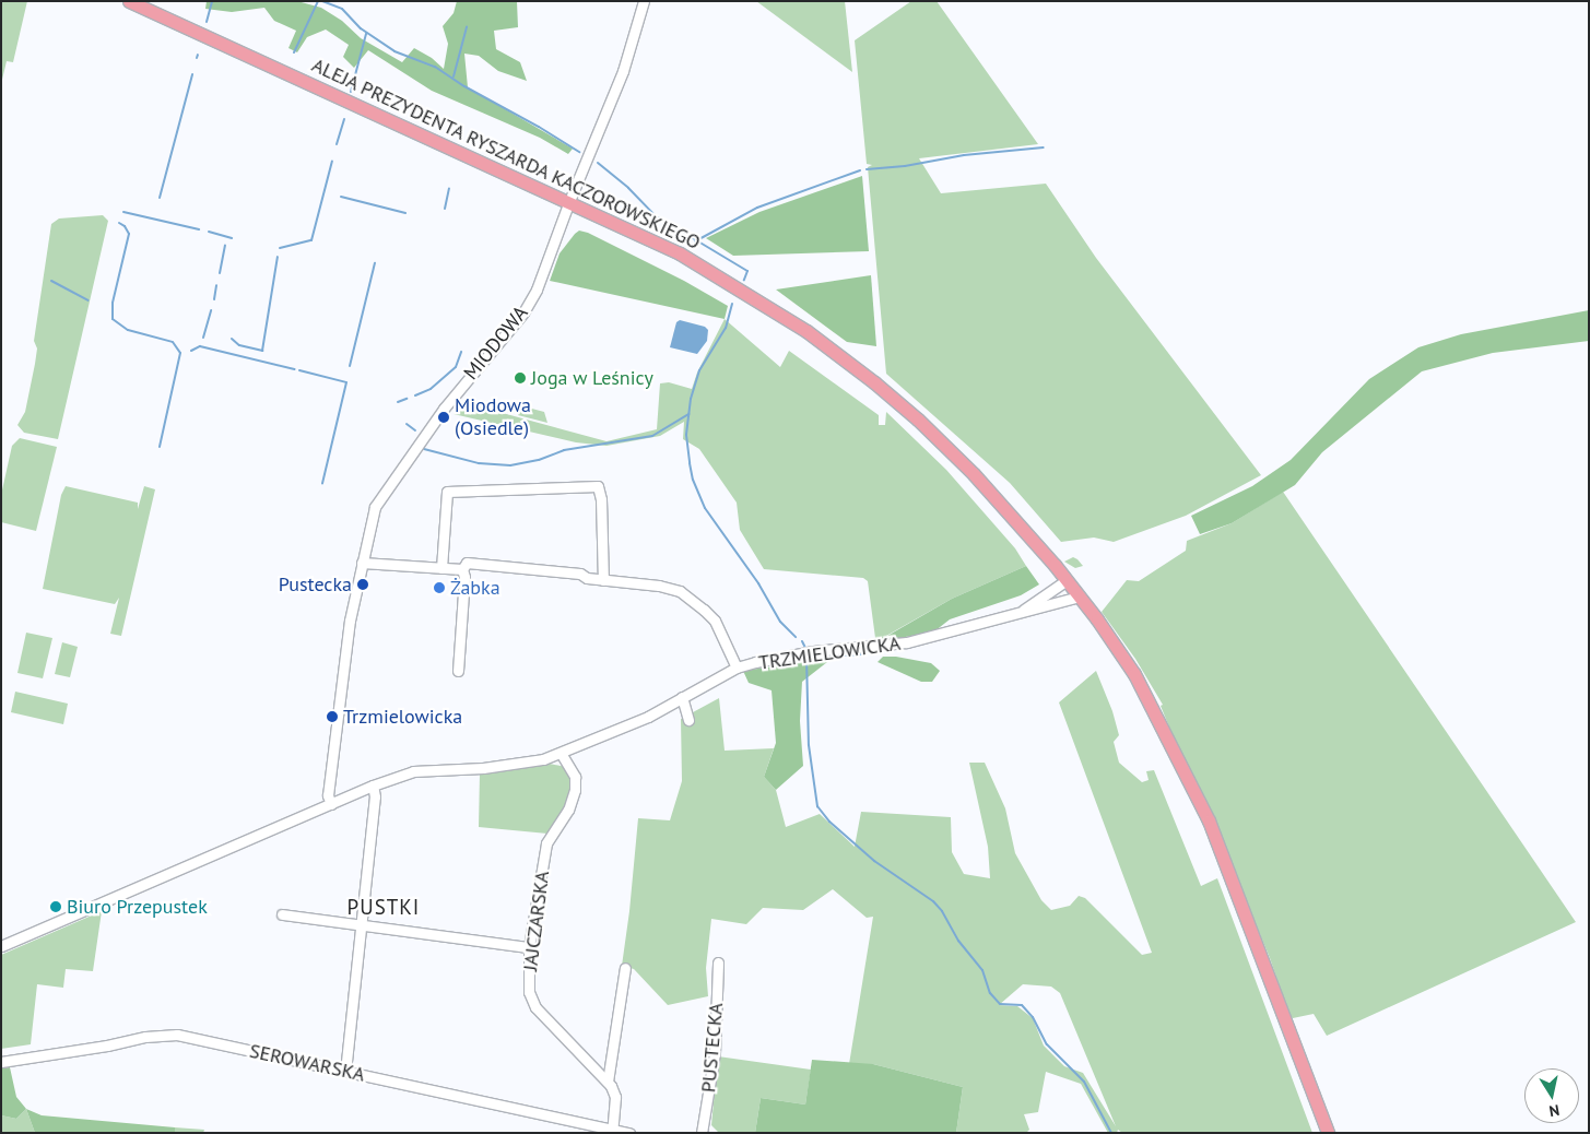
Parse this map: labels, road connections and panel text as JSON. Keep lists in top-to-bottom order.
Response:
{
  "streets": {
    "main road": ["ALEJA PREZYDENTA RYSZARDA KACZOROWSKIEGO"],
    "street": [
      "MIODOWA",
      "TRZMIELOWICKA",
      "JAJCZARSKA",
      "PUSTECKA",
      "SEROWARSKA"
    ]
  },
  "crossings": [
    ["ALEJA PREZYDENTA RYSZARDA KACZOROWSKIEGO", "MIODOWA"],
    ["ALEJA PREZYDENTA RYSZARDA KACZOROWSKIEGO", "TRZMIELOWICKA"],
    ["MIODOWA", "TRZMIELOWICKA"],
    ["TRZMIELOWICKA", "JAJCZARSKA"],
    ["JAJCZARSKA", "SEROWARSKA"]
  ],
  "districts": ["PUSTKI"],
  "places": [
    "Joga w Leśnicy",
    "Miodowa (Osiedle)",
    "Pustecka",
    "Żabka",
    "Trzmielowicka",
    "Biuro Przepustek"
  ],
  "north": "bottom"
}
